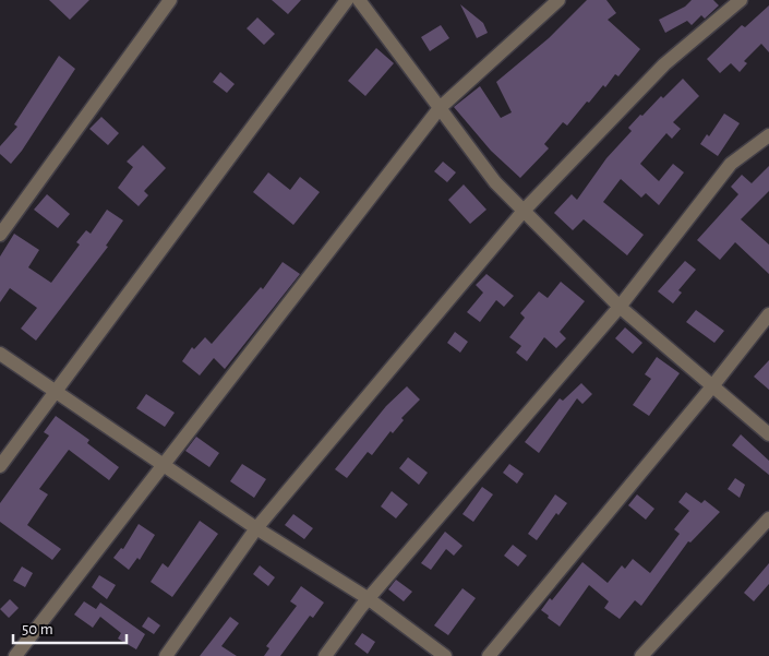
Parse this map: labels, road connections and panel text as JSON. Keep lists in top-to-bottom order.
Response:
{
  "scale_bar": "50 m"
}
